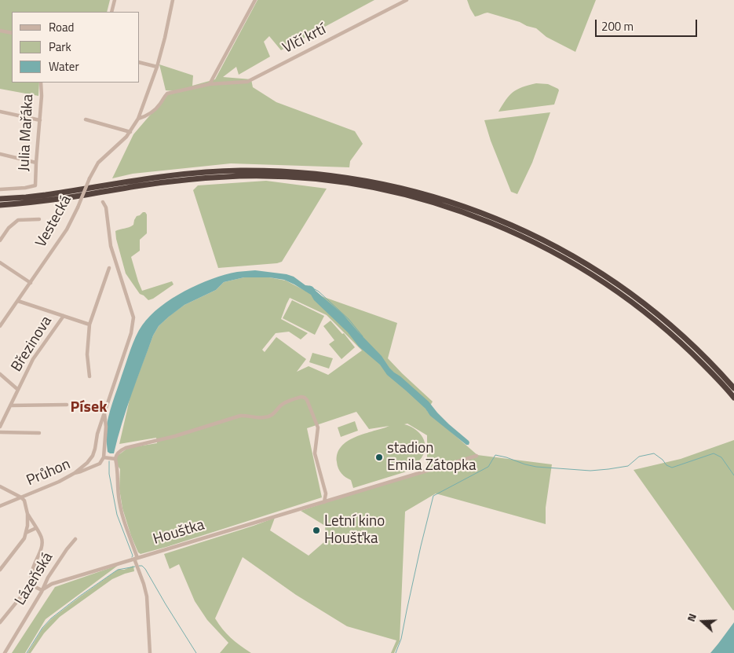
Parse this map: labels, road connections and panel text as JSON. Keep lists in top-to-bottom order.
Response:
{
  "streets": {
    "street": [
      "Vlčí krtí",
      "Julia Mařáka",
      "Vestecká",
      "Březinova",
      "Průhon",
      "Houštka",
      "Lázeňská"
    ]
  },
  "crossings": [
    ["Vlčí krtí", "Vestecká"],
    ["Houštka", "Lázeňská"]
  ],
  "districts": ["Písek"],
  "places": ["stadion Emila Zátopka", "Letní kino Houšťka"],
  "legend": ["Road", "Park", "Water"],
  "scale_bar": "200 m",
  "north": "left"
}
